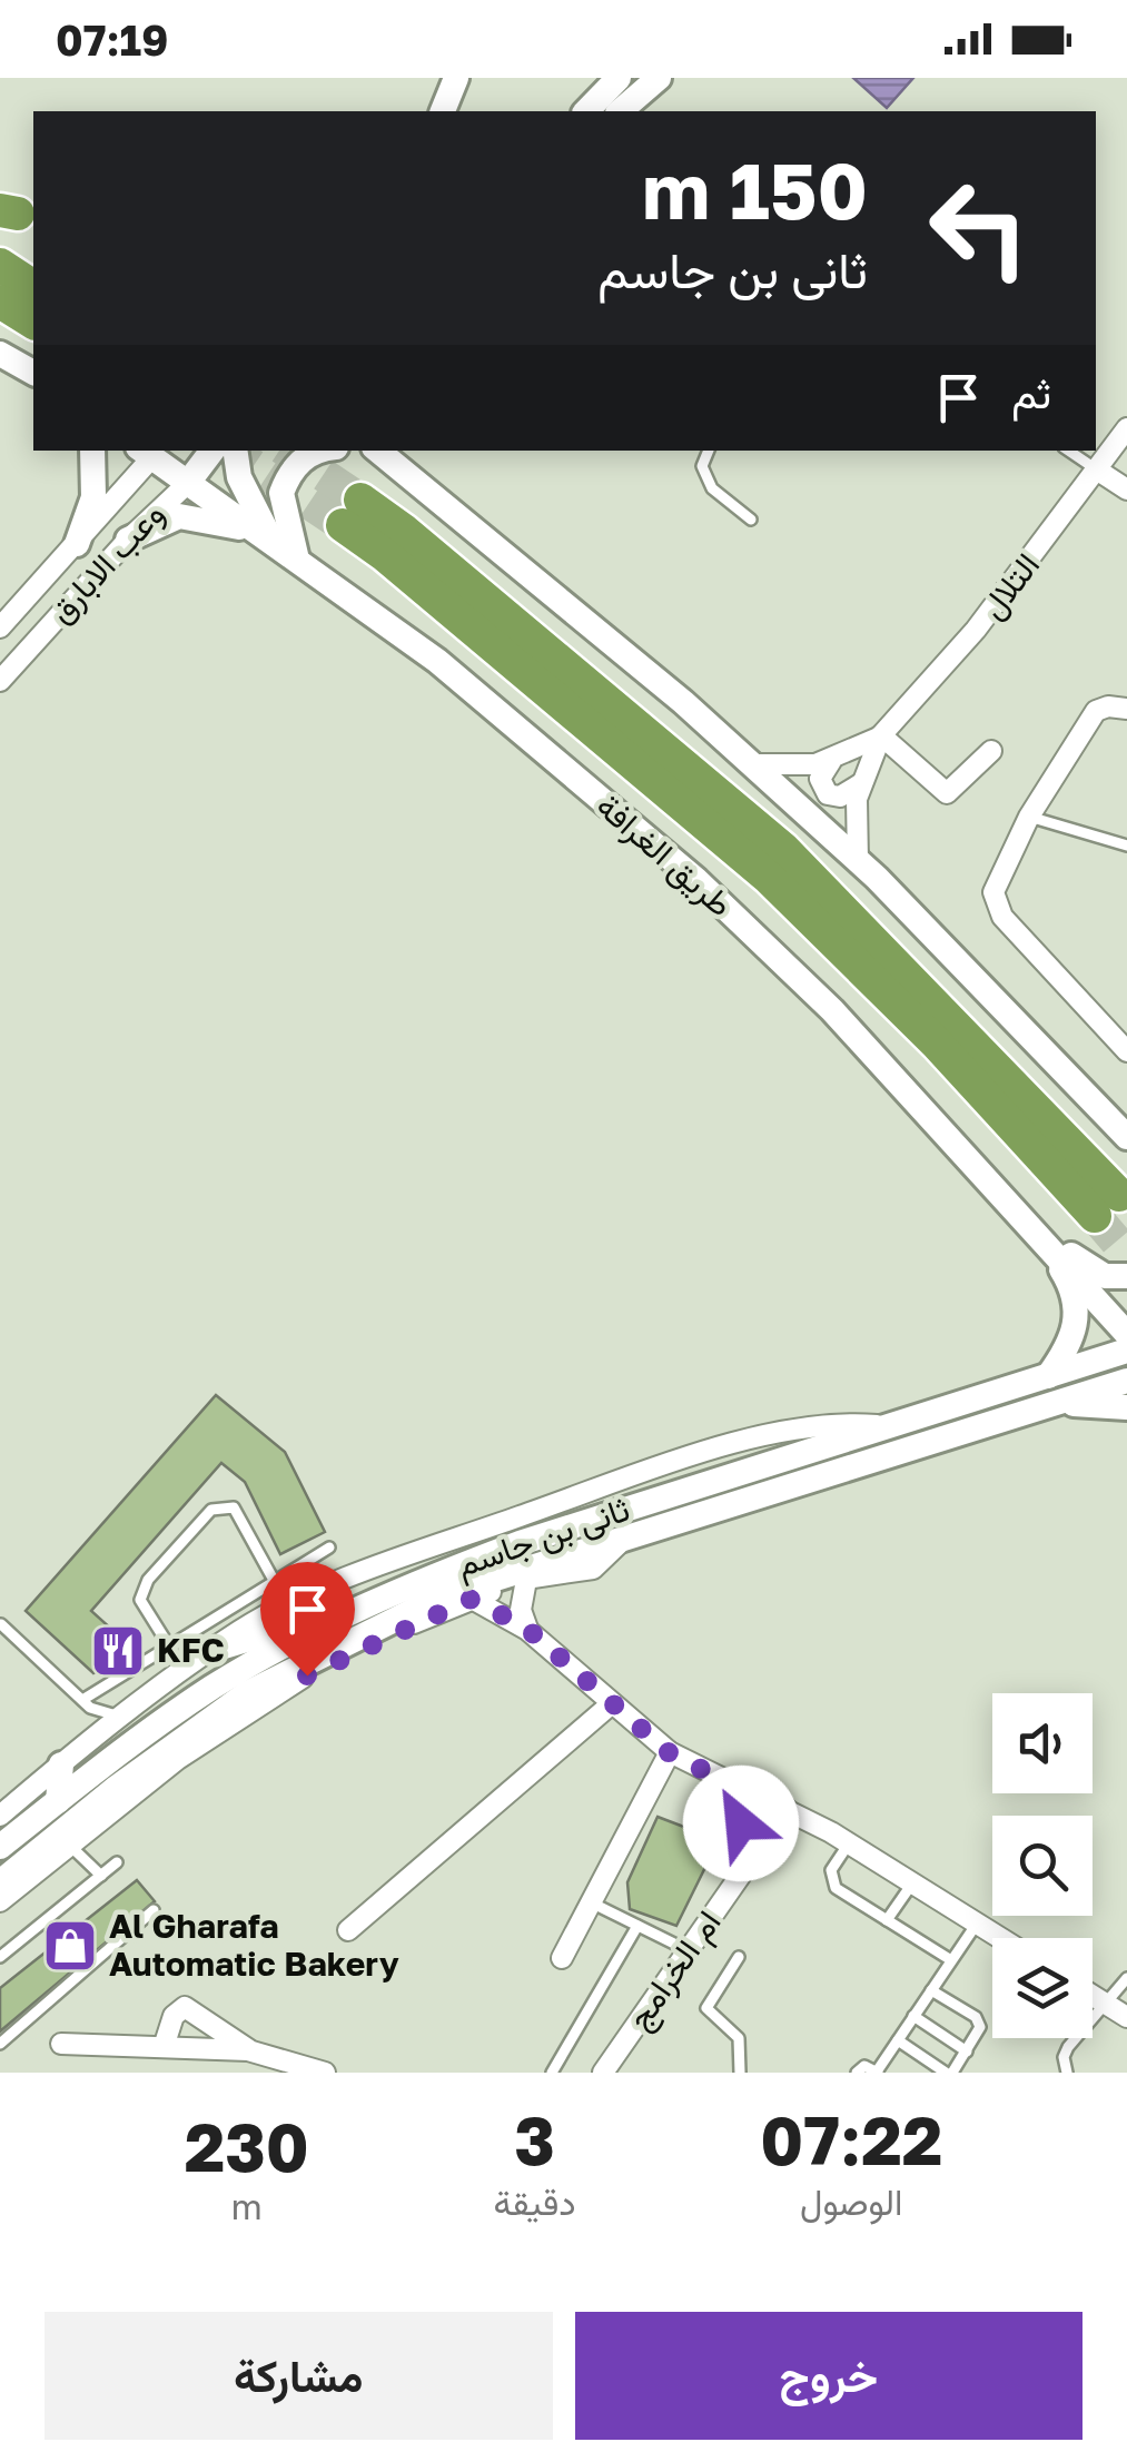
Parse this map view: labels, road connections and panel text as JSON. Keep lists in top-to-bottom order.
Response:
{
  "streets": {
    "highway": ["طريق الغرافة"],
    "main road": ["وعب الابارق", "ثانى بن جاسم"],
    "street": ["التلال", "ام الخرامج"]
  },
  "crossings": [
    ["وعب الابارق", "طريق الغرافة"]
  ],
  "places": {
    "restaurant": ["KFC"],
    "shop": ["Al Gharafa Automatic Bakery"]
  },
  "page": {
    "status": "07:19",
    "turn": ["150 m", "ثانى بن جاسم"],
    "then": "ثم",
    "eta": [
      "07:22",
      "الوصول",
      "3",
      "دقيقة",
      "230",
      "m"
    ],
    "buttons": ["خروج", "مشاركة"]
  }
}
